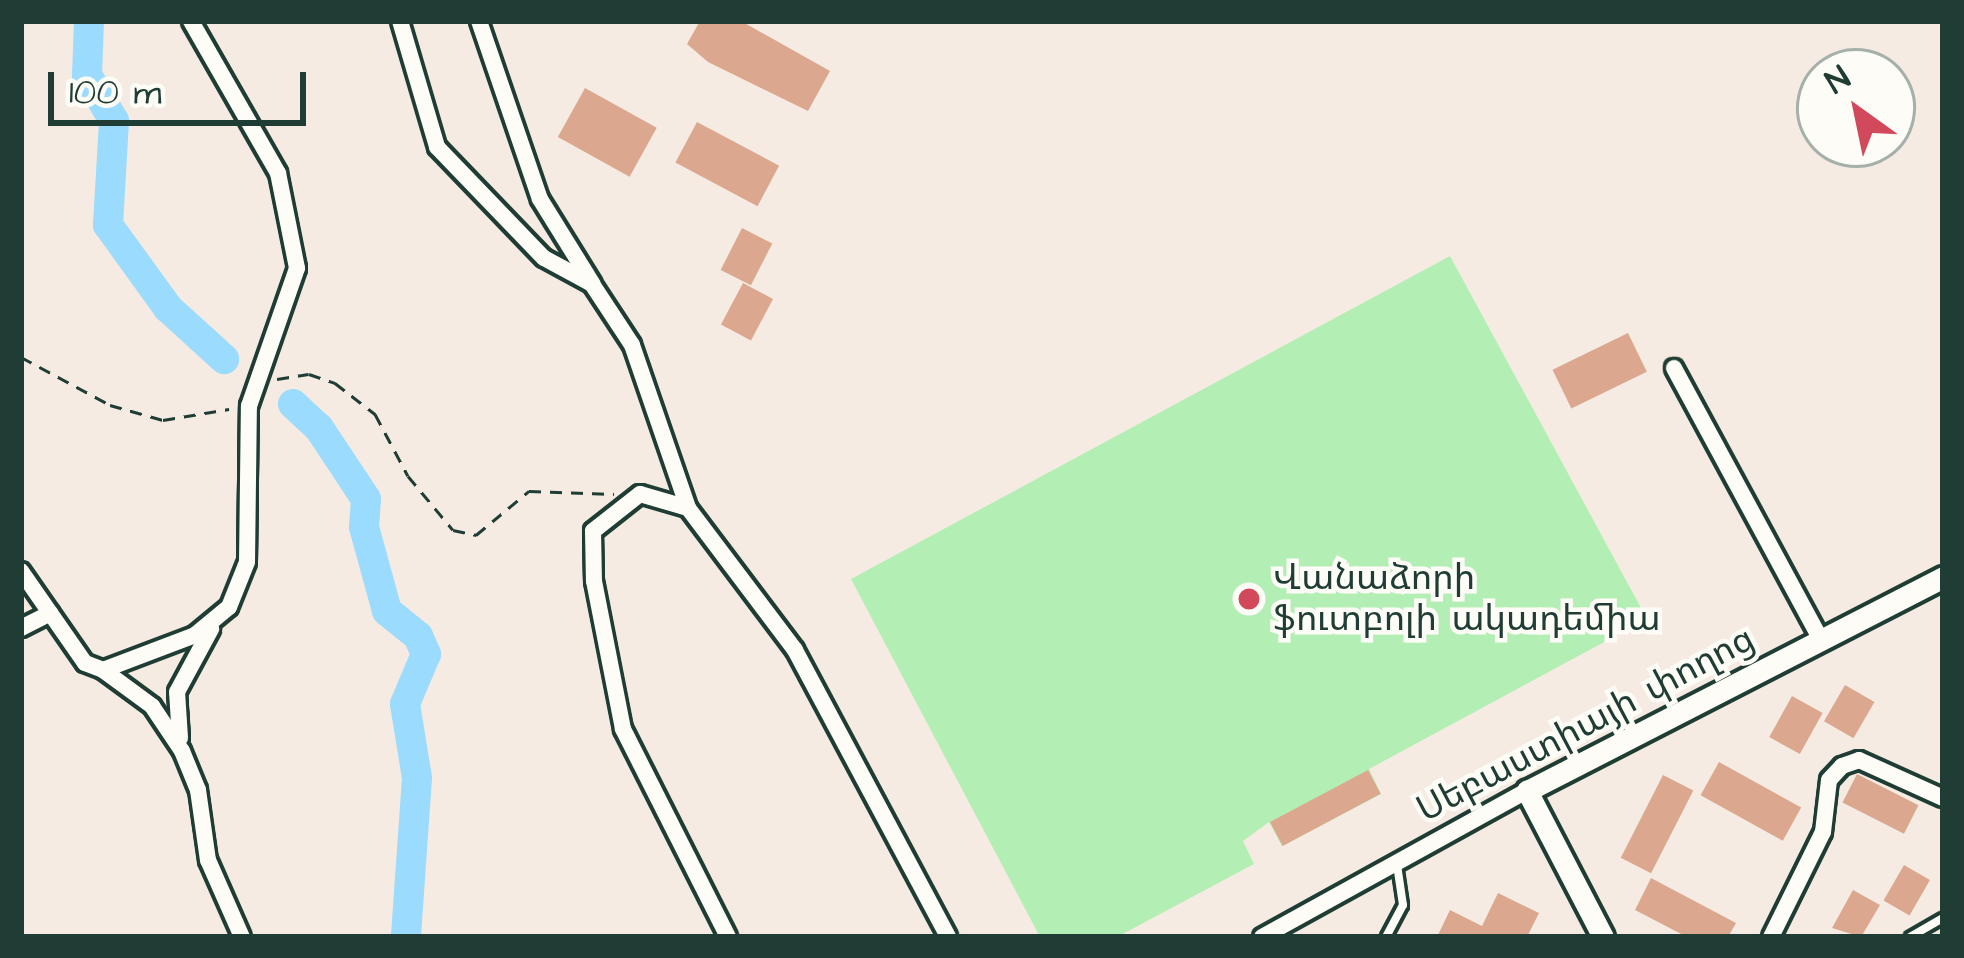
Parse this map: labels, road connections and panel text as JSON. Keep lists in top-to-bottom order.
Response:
{
  "streets": {
    "street": ["Սեբաստիայի փողոց"]
  },
  "places": ["Վանաձորի ֆուտբոլի ակադեմիա"],
  "scale_bar": "100 m",
  "north": "top left"
}
